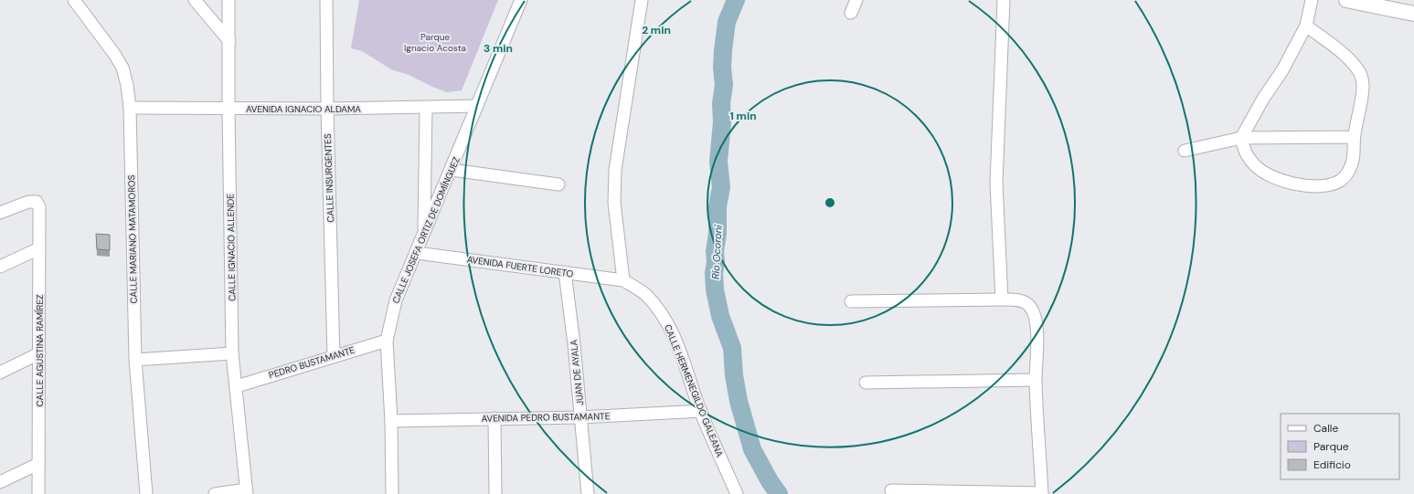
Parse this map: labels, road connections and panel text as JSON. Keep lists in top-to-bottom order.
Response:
{
  "streets": {
    "street": [
      "AVENIDA IGNACIO ALDAMA",
      "CALLE INSURGENTES",
      "CALLE JOSEFA ORTIZ DE DOMÍNGUEZ",
      "CALLE MARIANO MATAMOROS",
      "CALLE IGNACIO ALLENDE",
      "AVENIDA FUERTE LORETO",
      "CALLE AGUSTINA RAMÍREZ",
      "PEDRO BUSTAMANTE",
      "JUAN DE AYALA",
      "CALLE HERMENEGILDO GALEANA",
      "AVENIDA PEDRO BUSTAMANTE"
    ]
  },
  "crossings": [
    ["AVENIDA IGNACIO ALDAMA", "CALLE INSURGENTES"],
    ["AVENIDA IGNACIO ALDAMA", "CALLE JOSEFA ORTIZ DE DOMÍNGUEZ"],
    ["AVENIDA IGNACIO ALDAMA", "CALLE MARIANO MATAMOROS"],
    ["AVENIDA IGNACIO ALDAMA", "CALLE IGNACIO ALLENDE"],
    ["CALLE INSURGENTES", "PEDRO BUSTAMANTE"],
    ["CALLE JOSEFA ORTIZ DE DOMÍNGUEZ", "AVENIDA FUERTE LORETO"],
    ["CALLE JOSEFA ORTIZ DE DOMÍNGUEZ", "PEDRO BUSTAMANTE"],
    ["CALLE JOSEFA ORTIZ DE DOMÍNGUEZ", "AVENIDA PEDRO BUSTAMANTE"],
    ["CALLE IGNACIO ALLENDE", "PEDRO BUSTAMANTE"],
    ["AVENIDA FUERTE LORETO", "JUAN DE AYALA"],
    ["AVENIDA FUERTE LORETO", "CALLE HERMENEGILDO GALEANA"],
    ["JUAN DE AYALA", "AVENIDA PEDRO BUSTAMANTE"],
    ["CALLE HERMENEGILDO GALEANA", "AVENIDA PEDRO BUSTAMANTE"]
  ],
  "water": ["Río Ocoroni"],
  "parks": ["Parque Ignacio Acosta"],
  "legend": ["Calle", "Parque", "Edificio"],
  "rings": ["2 min", "3 min", "1 min"]
}
